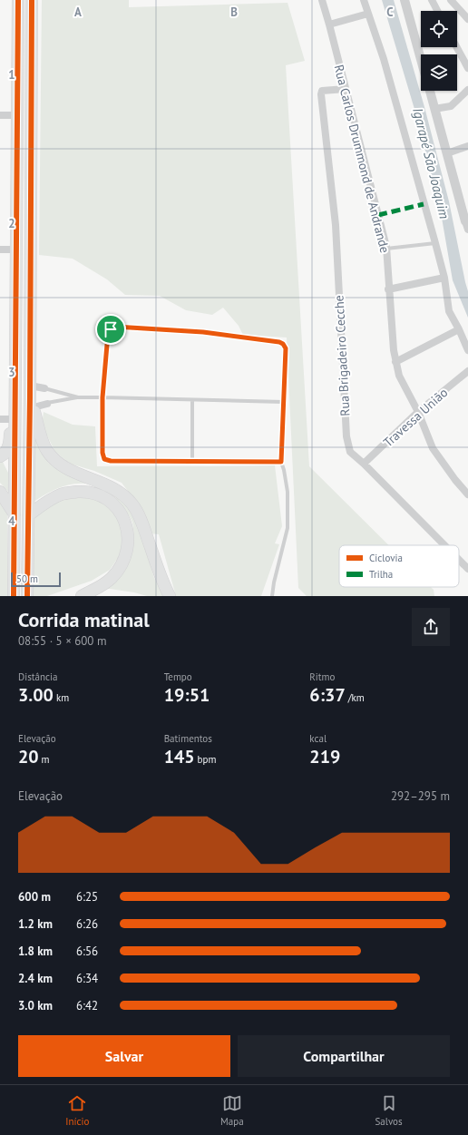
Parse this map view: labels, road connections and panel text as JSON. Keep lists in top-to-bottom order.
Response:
{
  "streets": {
    "street": ["Rua Carlos Drummond de Andrande", "Rua Brigadeiro Cecche", "Travessa União"]
  },
  "crossings": [
    ["Rua Carlos Drummond de Andrande", "Rua Brigadeiro Cecche"],
    ["Rua Carlos Drummond de Andrande", "Travessa União"],
    ["Rua Brigadeiro Cecche", "Travessa União"]
  ],
  "water": ["Igarapé São Joaquim"],
  "legend": ["Ciclovia", "Trilha"],
  "scale_bar": "50 m",
  "page": {
    "scale": "50 m",
    "heading": ["Corrida matinal", "08:55 · 5 × 600 m"],
    "stats": [
      ["Distância", "3.00 km"],
      ["Tempo", "19:51"],
      ["Ritmo", "6:37 /km"],
      ["Elevação", "20 m"],
      ["Batimentos", "145 bpm"],
      ["kcal", "219"]
    ],
    "chart": ["Elevação", "292–295 m"],
    "list": [
      {
        "name": "600 m",
        "note": "6:25"
      },
      {
        "name": "1.2 km",
        "note": "6:26"
      },
      {
        "name": "1.8 km",
        "note": "6:56"
      },
      {
        "name": "2.4 km",
        "note": "6:34"
      },
      {
        "name": "3.0 km",
        "note": "6:42"
      }
    ],
    "buttons": ["Salvar", "Compartilhar"],
    "tabs": ["Início", "Mapa", "Salvos"]
  },
  "grid": {
    "columns": ["A", "B", "C"],
    "rows": [
      "1",
      "2",
      "3",
      "4"
    ]
  }
}
